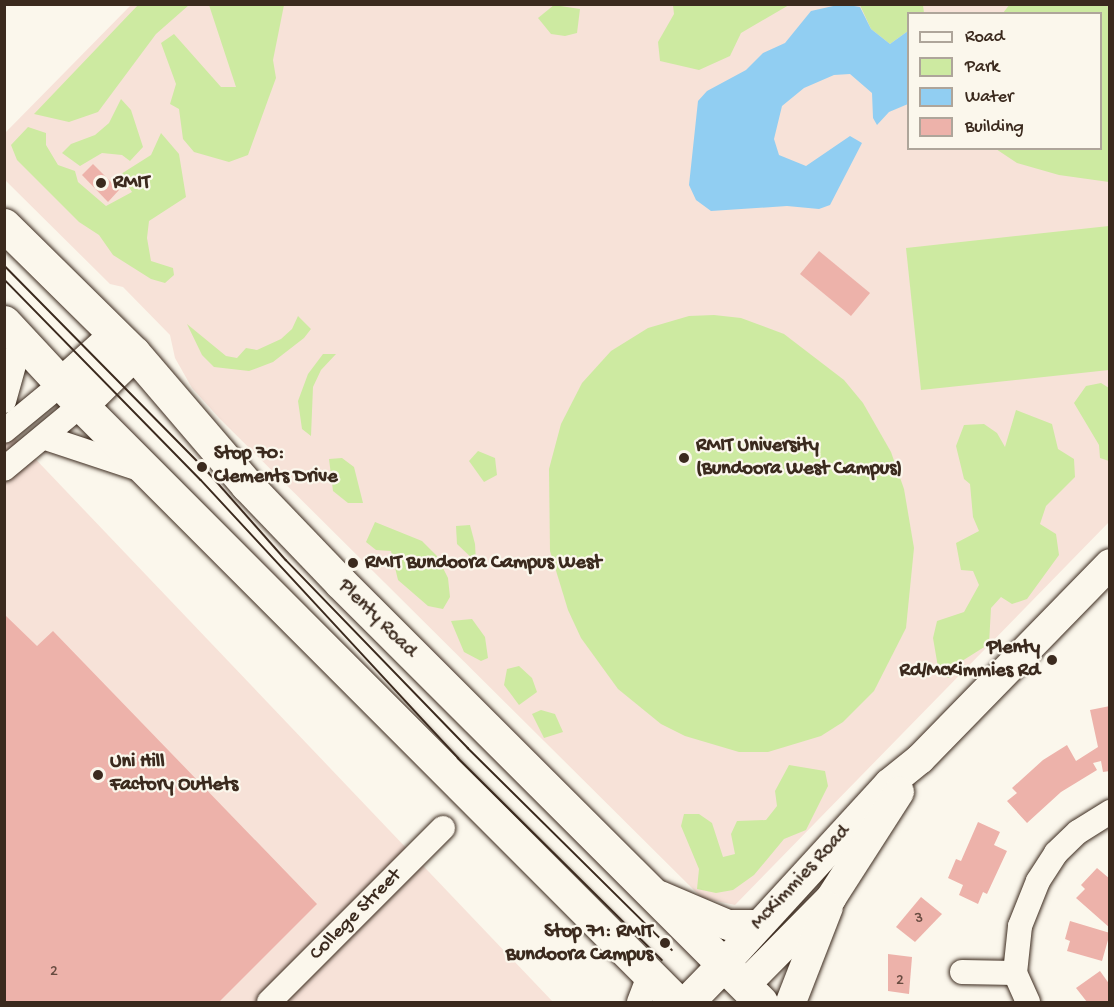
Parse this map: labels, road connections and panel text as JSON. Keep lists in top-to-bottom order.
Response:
{
  "streets": {
    "highway": ["Plenty Road", "McKimmies Road"],
    "street": ["College Street"]
  },
  "crossings": [
    ["Plenty Road", "McKimmies Road"]
  ],
  "places": [
    "RMIT",
    "RMIT University (Bundoora West Campus)",
    "Stop 70: Clements Drive",
    "RMIT Bundoora Campus West",
    "Plenty Rd/McKimmies Rd",
    "Uni Hill Factory Outlets",
    "Stop 71: RMIT Bundoora Campus"
  ],
  "house_numbers": ["3", "2", "2"],
  "legend": [
    "Road",
    "Park",
    "Water",
    "Building"
  ]
}
